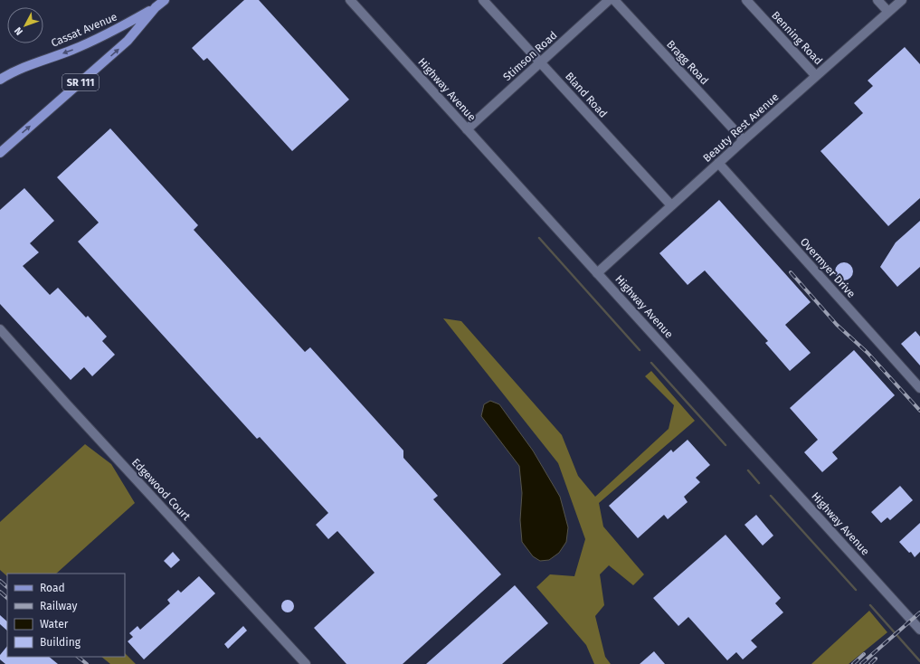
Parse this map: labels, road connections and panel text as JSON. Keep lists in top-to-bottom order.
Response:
{
  "streets": {
    "main road": ["Cassat Avenue", "SR 111"],
    "street": [
      "Benning Road",
      "Stimson Road",
      "Bragg Road",
      "Highway Avenue",
      "Bland Road",
      "Beauty Rest Avenue",
      "Overmyer Drive",
      "Edgewood Court"
    ]
  },
  "crossings": [
    ["Benning Road", "Beauty Rest Avenue"],
    ["Stimson Road", "Highway Avenue"],
    ["Stimson Road", "Bland Road"],
    ["Bragg Road", "Beauty Rest Avenue"],
    ["Highway Avenue", "Beauty Rest Avenue"],
    ["Bland Road", "Beauty Rest Avenue"],
    ["Beauty Rest Avenue", "Overmyer Drive"]
  ],
  "legend": [
    "Road",
    "Railway",
    "Water",
    "Building"
  ],
  "north": "bottom left"
}
